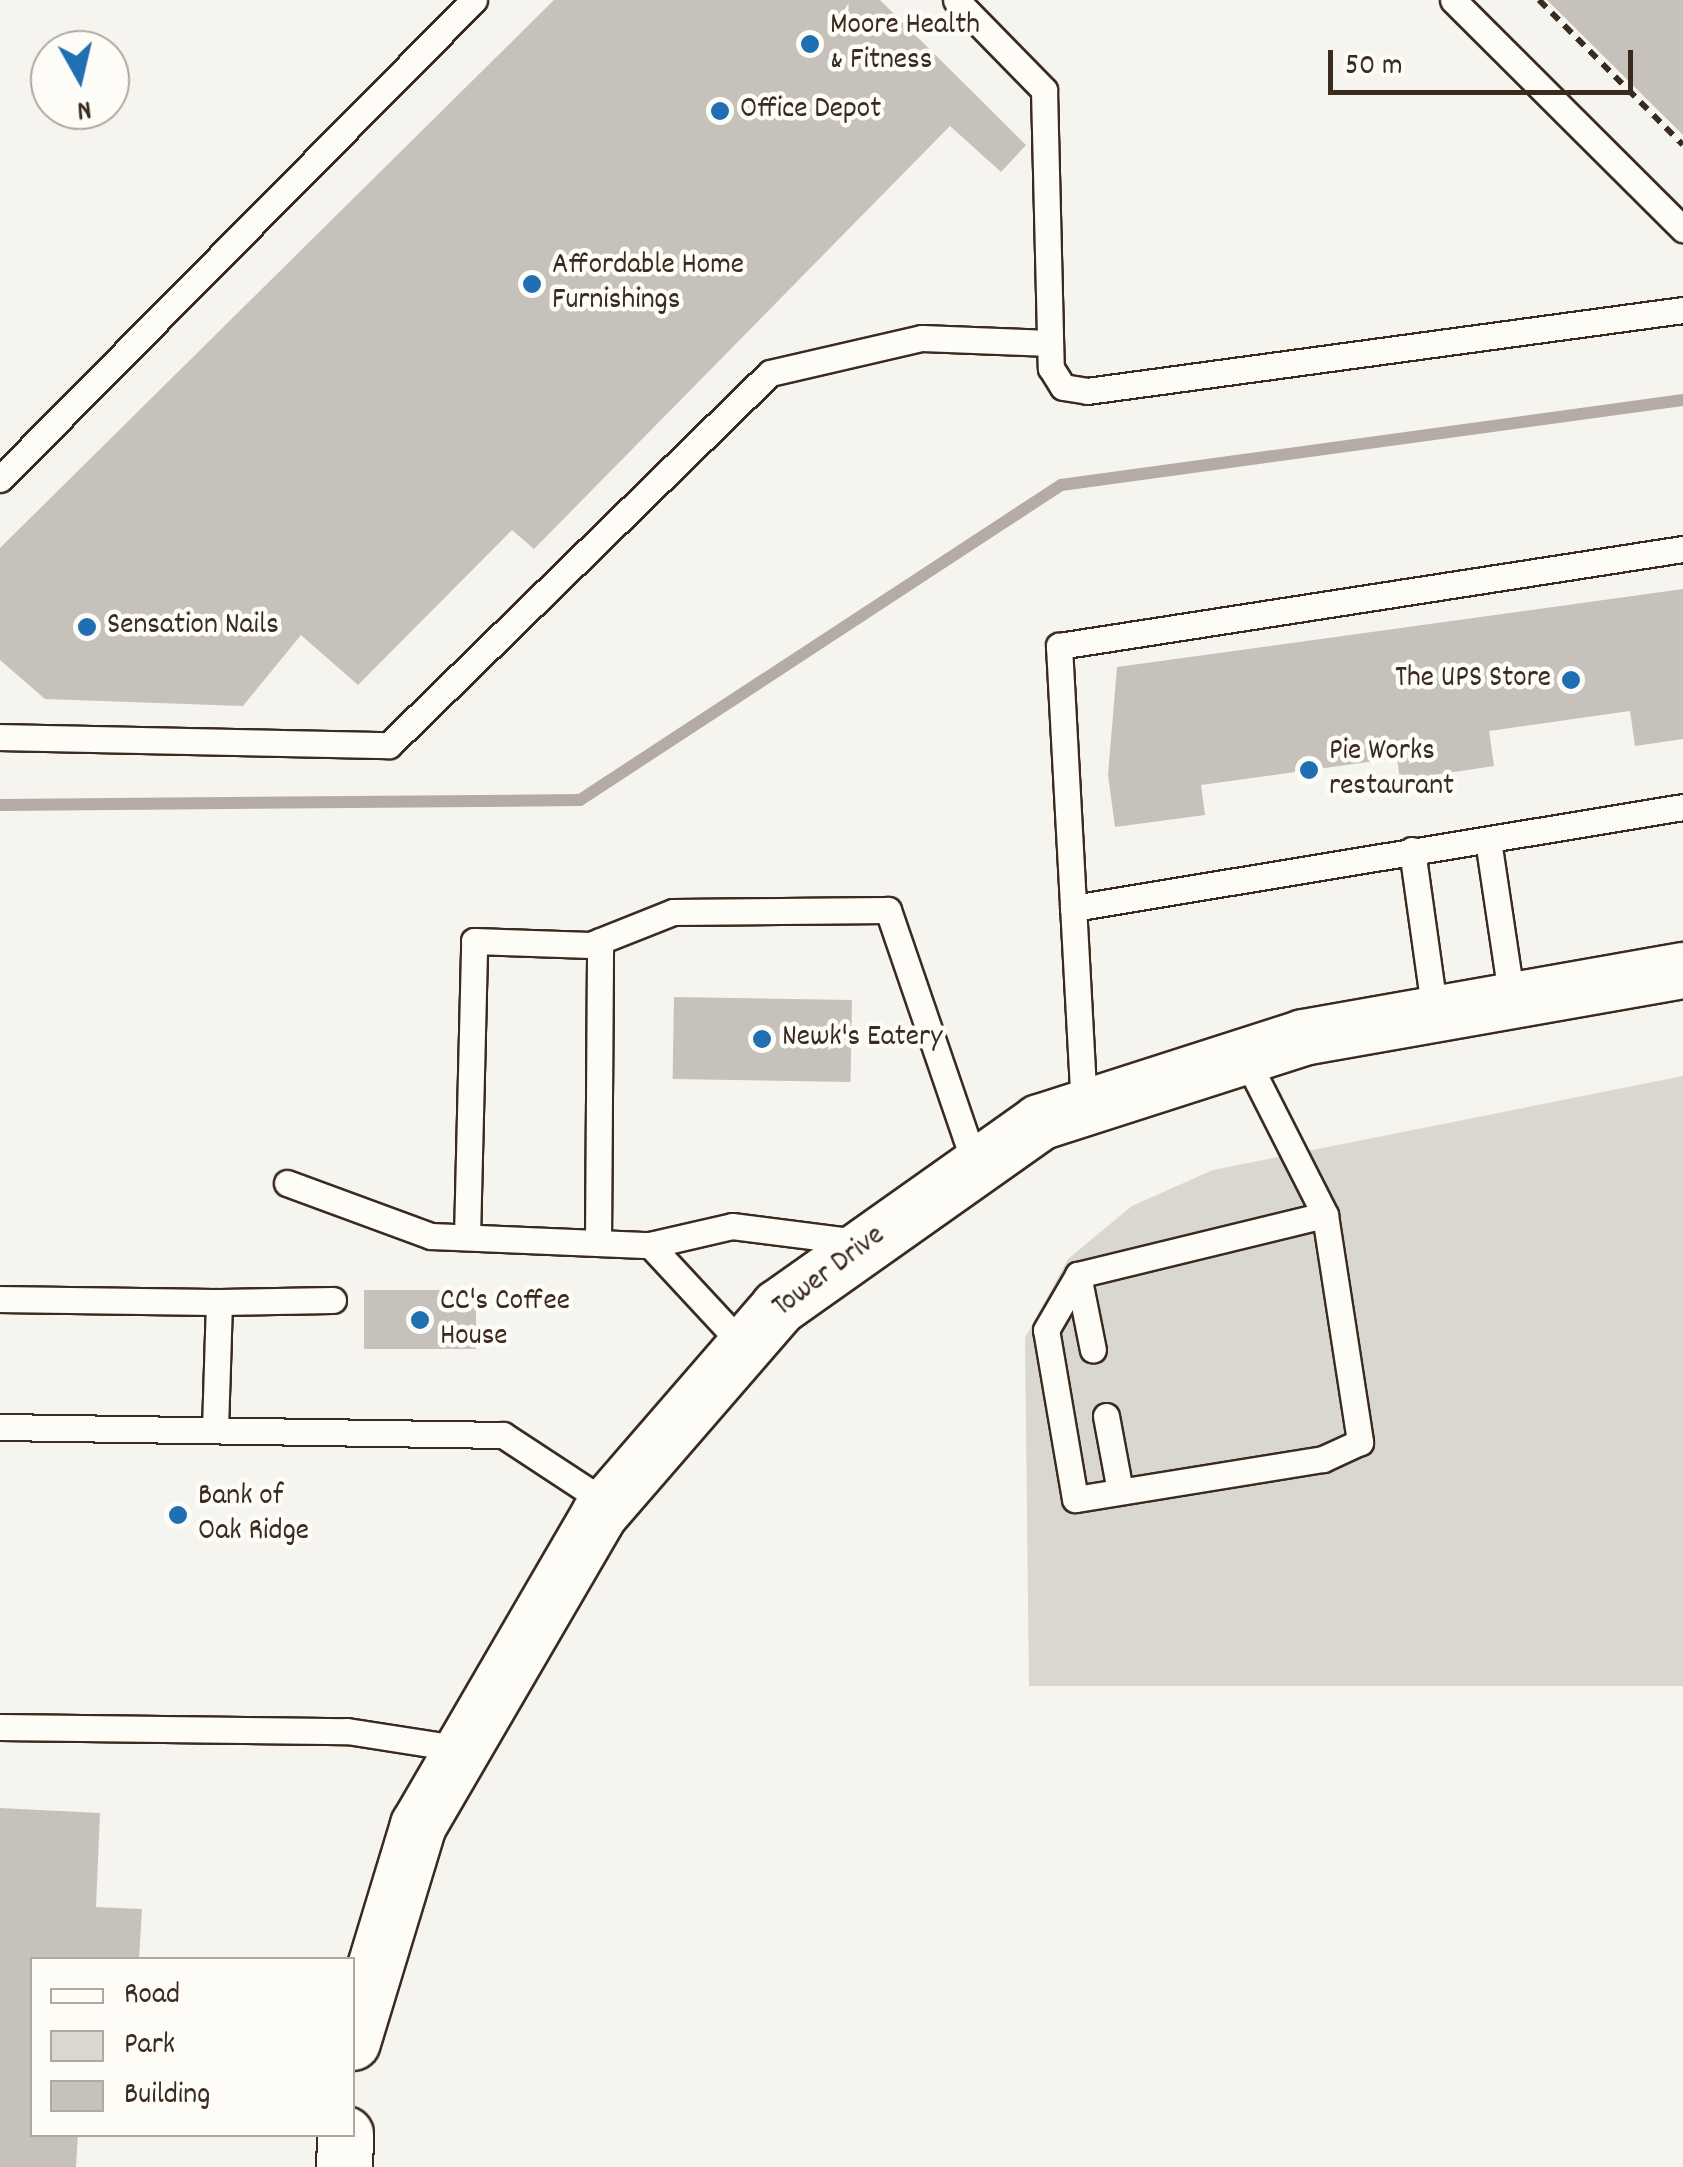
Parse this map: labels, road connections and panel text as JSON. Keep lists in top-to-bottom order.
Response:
{
  "streets": {
    "street": ["Tower Drive"]
  },
  "places": [
    "Moore Health & Fitness",
    "Office Depot",
    "Affordable Home Furnishings",
    "Sensation Nails",
    "The UPS Store",
    "Pie Works restaurant",
    "Newk's Eatery",
    "CC's Coffee House",
    "Bank of Oak Ridge"
  ],
  "legend": ["Road", "Park", "Building"],
  "scale_bar": "50 m",
  "north": "bottom"
}
